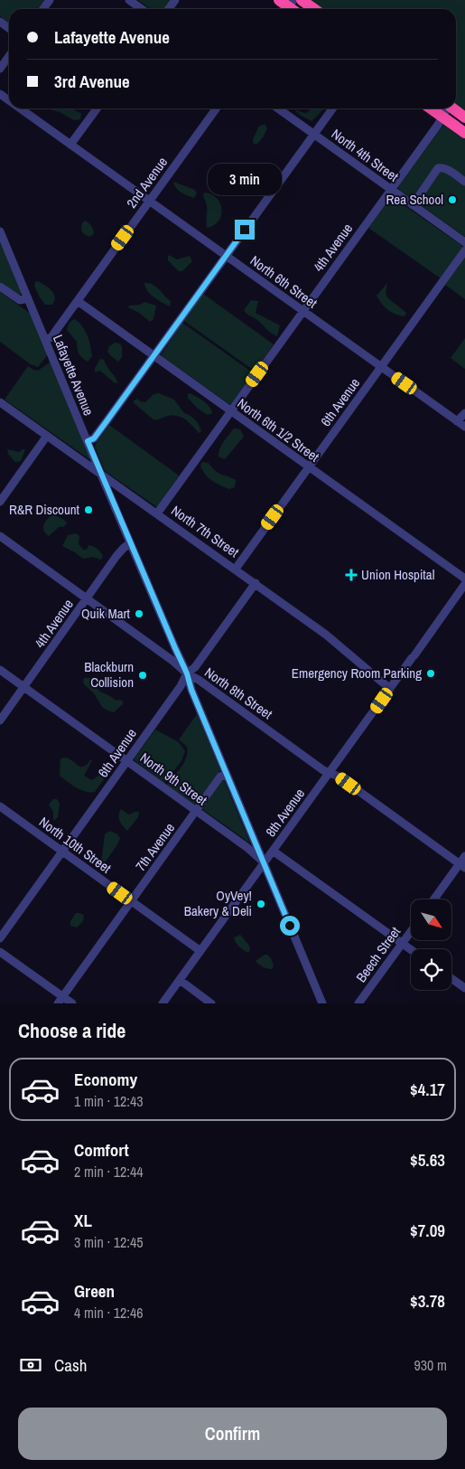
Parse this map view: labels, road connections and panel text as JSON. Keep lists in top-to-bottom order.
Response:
{
  "streets": {
    "street": [
      "North 4th Street",
      "2nd Avenue",
      "4th Avenue",
      "North 6th Street",
      "Lafayette Avenue",
      "6th Avenue",
      "North 6th 1/2 Street",
      "North 7th Street",
      "North 8th Street",
      "North 9th Street",
      "8th Avenue",
      "North 10th Street",
      "7th Avenue",
      "Beech Street"
    ]
  },
  "crossings": [
    ["North 4th Street", "4th Avenue"],
    ["2nd Avenue", "North 6th Street"],
    ["2nd Avenue", "Lafayette Avenue"],
    ["2nd Avenue", "North 6th 1/2 Street"],
    ["4th Avenue", "North 6th Street"],
    ["4th Avenue", "Lafayette Avenue"],
    ["4th Avenue", "North 6th 1/2 Street"],
    ["4th Avenue", "North 7th Street"],
    ["4th Avenue", "North 8th Street"],
    ["4th Avenue", "North 9th Street"],
    ["North 6th Street", "6th Avenue"],
    ["Lafayette Avenue", "6th Avenue"],
    ["Lafayette Avenue", "North 7th Street"],
    ["Lafayette Avenue", "North 8th Street"],
    ["Lafayette Avenue", "North 9th Street"],
    ["Lafayette Avenue", "8th Avenue"],
    ["Lafayette Avenue", "7th Avenue"],
    ["6th Avenue", "North 6th 1/2 Street"],
    ["6th Avenue", "North 7th Street"],
    ["6th Avenue", "North 8th Street"],
    ["6th Avenue", "North 9th Street"],
    ["6th Avenue", "North 10th Street"],
    ["North 7th Street", "8th Avenue"],
    ["North 8th Street", "8th Avenue"],
    ["North 9th Street", "8th Avenue"],
    ["North 9th Street", "7th Avenue"],
    ["8th Avenue", "North 10th Street"],
    ["North 10th Street", "7th Avenue"]
  ],
  "places": {
    "other": [
      "Rea School",
      "R&R Discount",
      "Quik Mart",
      "Emergency Room Parking",
      "Blackburn Collision",
      "OyVey! Bakery & Deli"
    ],
    "health": ["Union Hospital"]
  },
  "north": "bottom right",
  "page": {
    "banner": ["Lafayette Avenue", "3rd Avenue"],
    "bubble": "3 min",
    "heading": "Choose a ride",
    "list": [
      {
        "name": "Economy",
        "note": "1 min · 12:43",
        "value": "$4.17"
      },
      {
        "name": "Comfort",
        "note": "2 min · 12:44",
        "value": "$5.63"
      },
      {
        "name": "XL",
        "note": "3 min · 12:45",
        "value": "$7.09"
      },
      {
        "name": "Green",
        "note": "4 min · 12:46",
        "value": "$3.78"
      }
    ],
    "pay": ["Cash", "930 m"],
    "buttons": "Confirm"
  }
}
